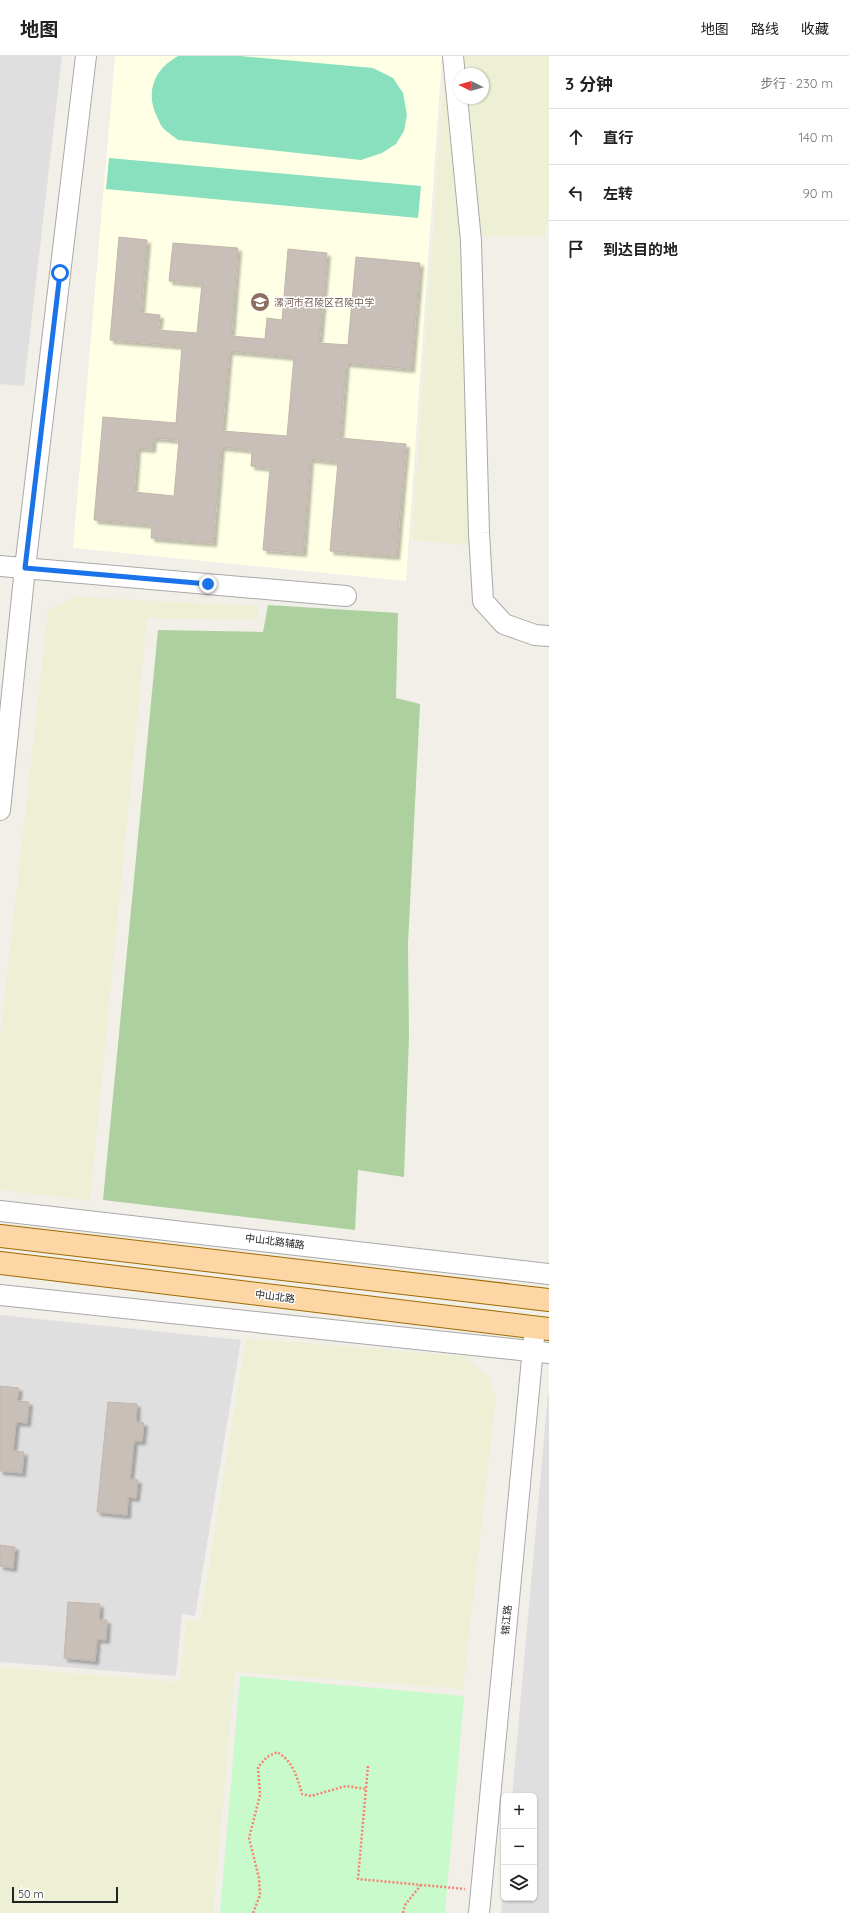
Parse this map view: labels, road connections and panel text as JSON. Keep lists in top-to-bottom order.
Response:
{
  "streets": {
    "main road": ["中山北路"],
    "street": ["中山北路辅路", "锦江路"]
  },
  "crossings": [
    ["中山北路", "锦江路"]
  ],
  "places": {
    "school or university": ["漯河市召陵区召陵中学"]
  },
  "scale_bar": "50 m",
  "north": "left",
  "page": {
    "header": "地图",
    "nav": ["地图", "路线", "收藏"],
    "heading": ["3 分钟", "步行 · 230 m"],
    "list": [
      ["直行", "140 m"],
      ["左转", "90 m"],
      "到达目的地"
    ],
    "map_buttons": ["+", "−"],
    "scale": "50 m"
  }
}
